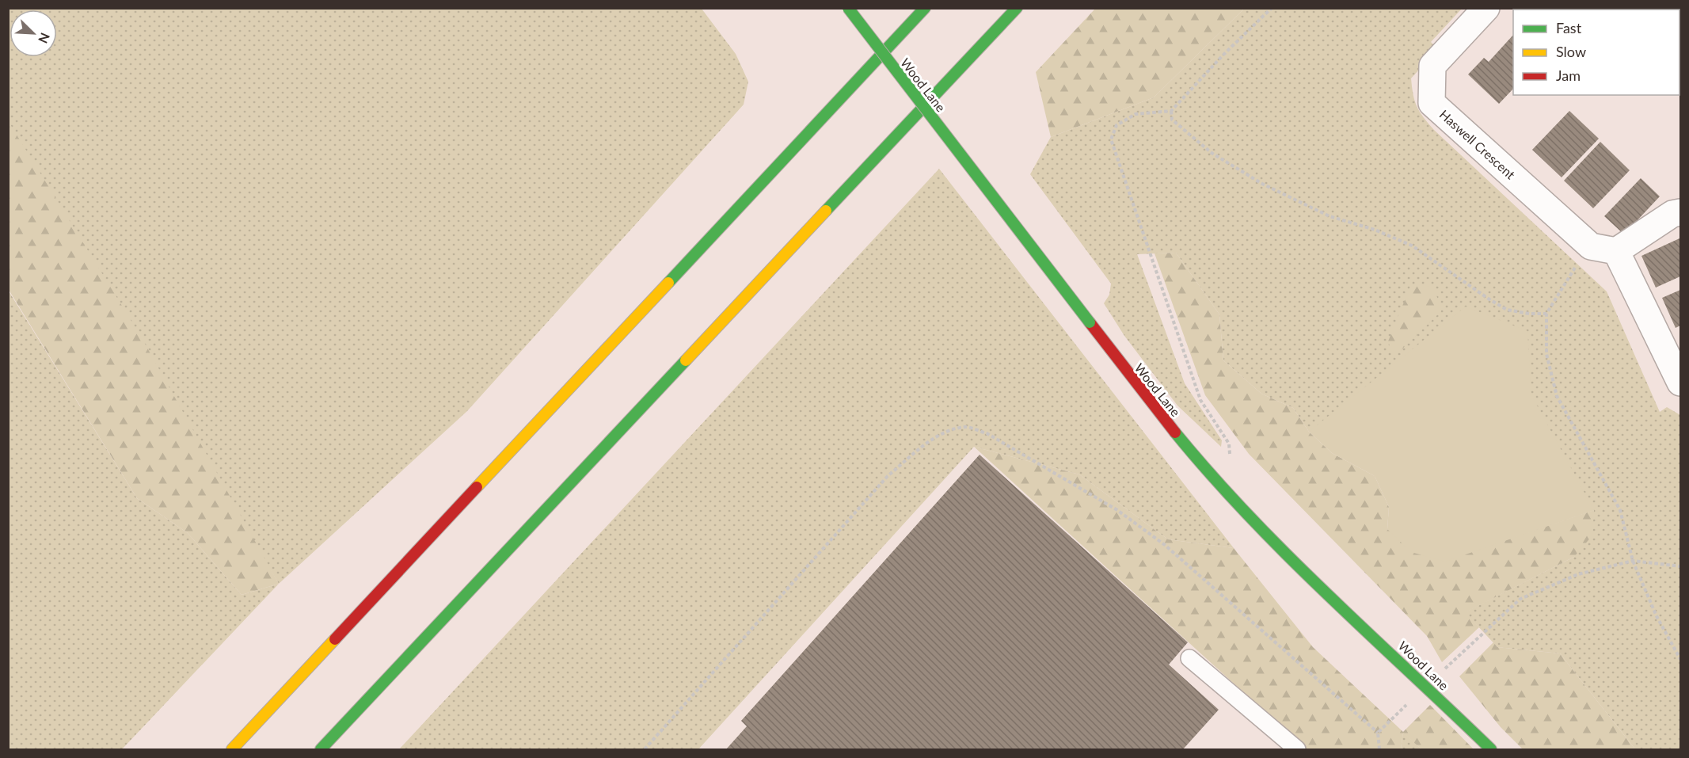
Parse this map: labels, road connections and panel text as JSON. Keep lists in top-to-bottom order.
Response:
{
  "streets": {
    "main road": ["Wood Lane"],
    "street": ["Haswell Crescent"]
  },
  "legend": ["Fast", "Slow", "Jam"],
  "north": "bottom right"
}
